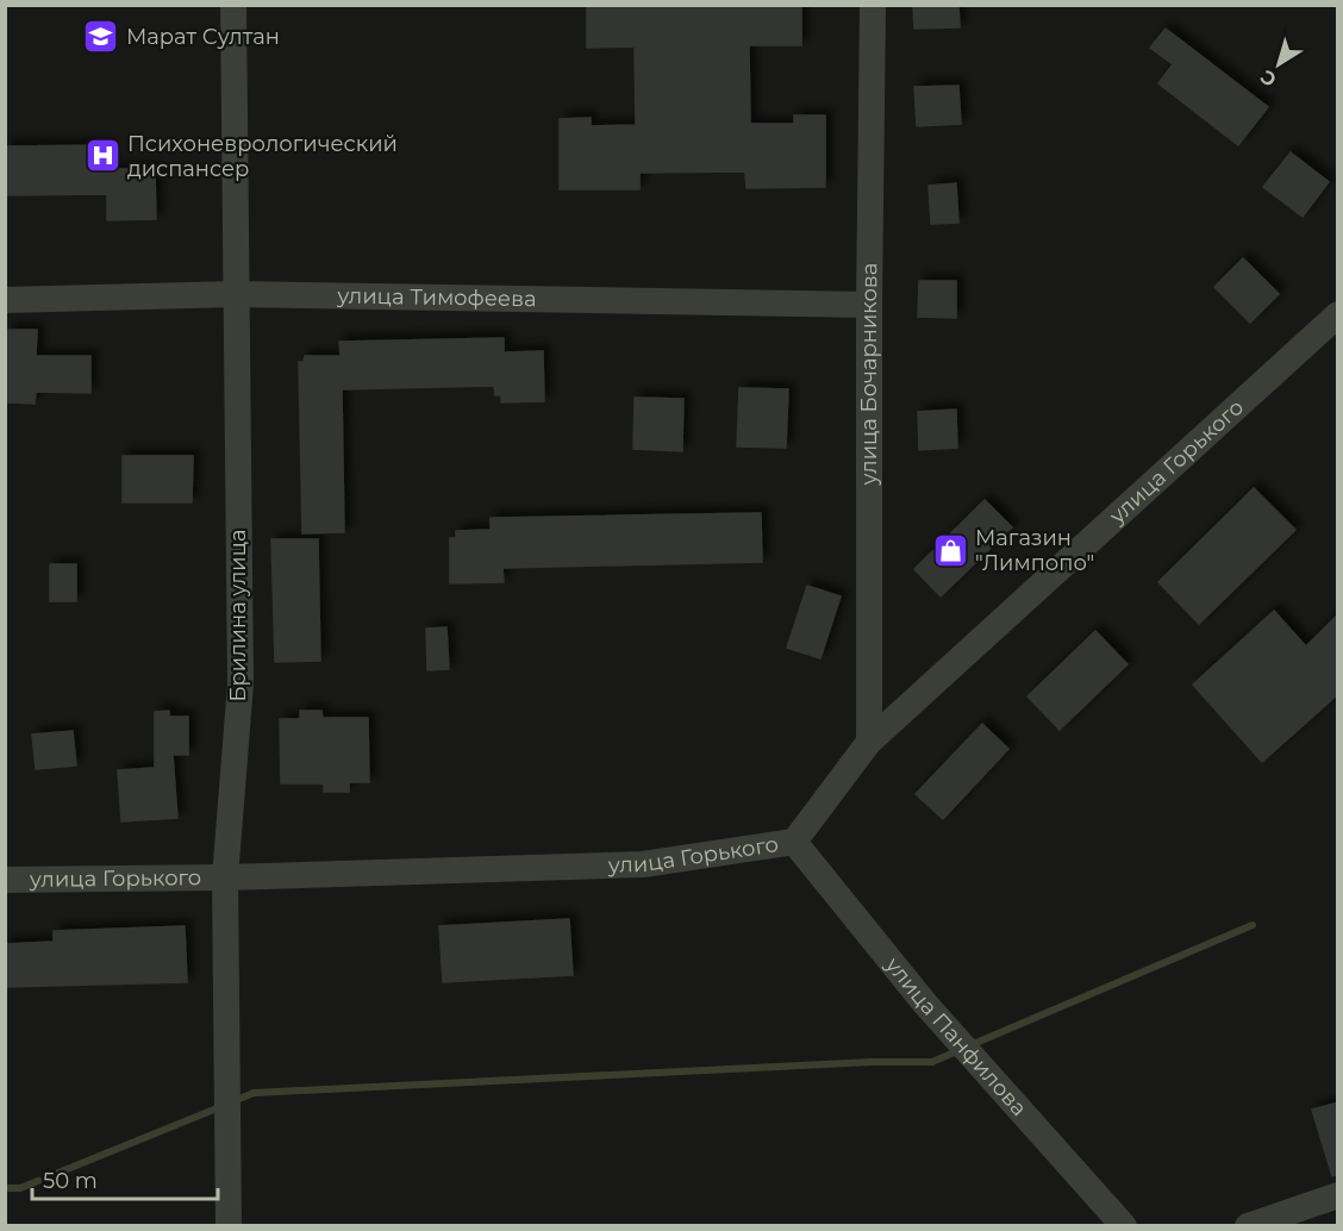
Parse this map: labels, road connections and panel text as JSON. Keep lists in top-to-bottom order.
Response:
{
  "streets": {
    "street": [
      "улица Тимофеева",
      "улица Бочарникова",
      "улица Горького",
      "Брилина улица",
      "улица Панфилова"
    ]
  },
  "crossings": [
    ["улица Тимофеева", "улица Бочарникова"],
    ["улица Тимофеева", "Брилина улица"],
    ["улица Бочарникова", "улица Горького"],
    ["улица Горького", "Брилина улица"],
    ["улица Горького", "улица Панфилова"]
  ],
  "places": {
    "school or university": ["Марат Султан"],
    "hospital": ["Психоневрологический диспансер"],
    "shop": ["Магазин \"Лимпопо\""]
  },
  "scale_bar": "50 m",
  "north": "bottom left"
}
